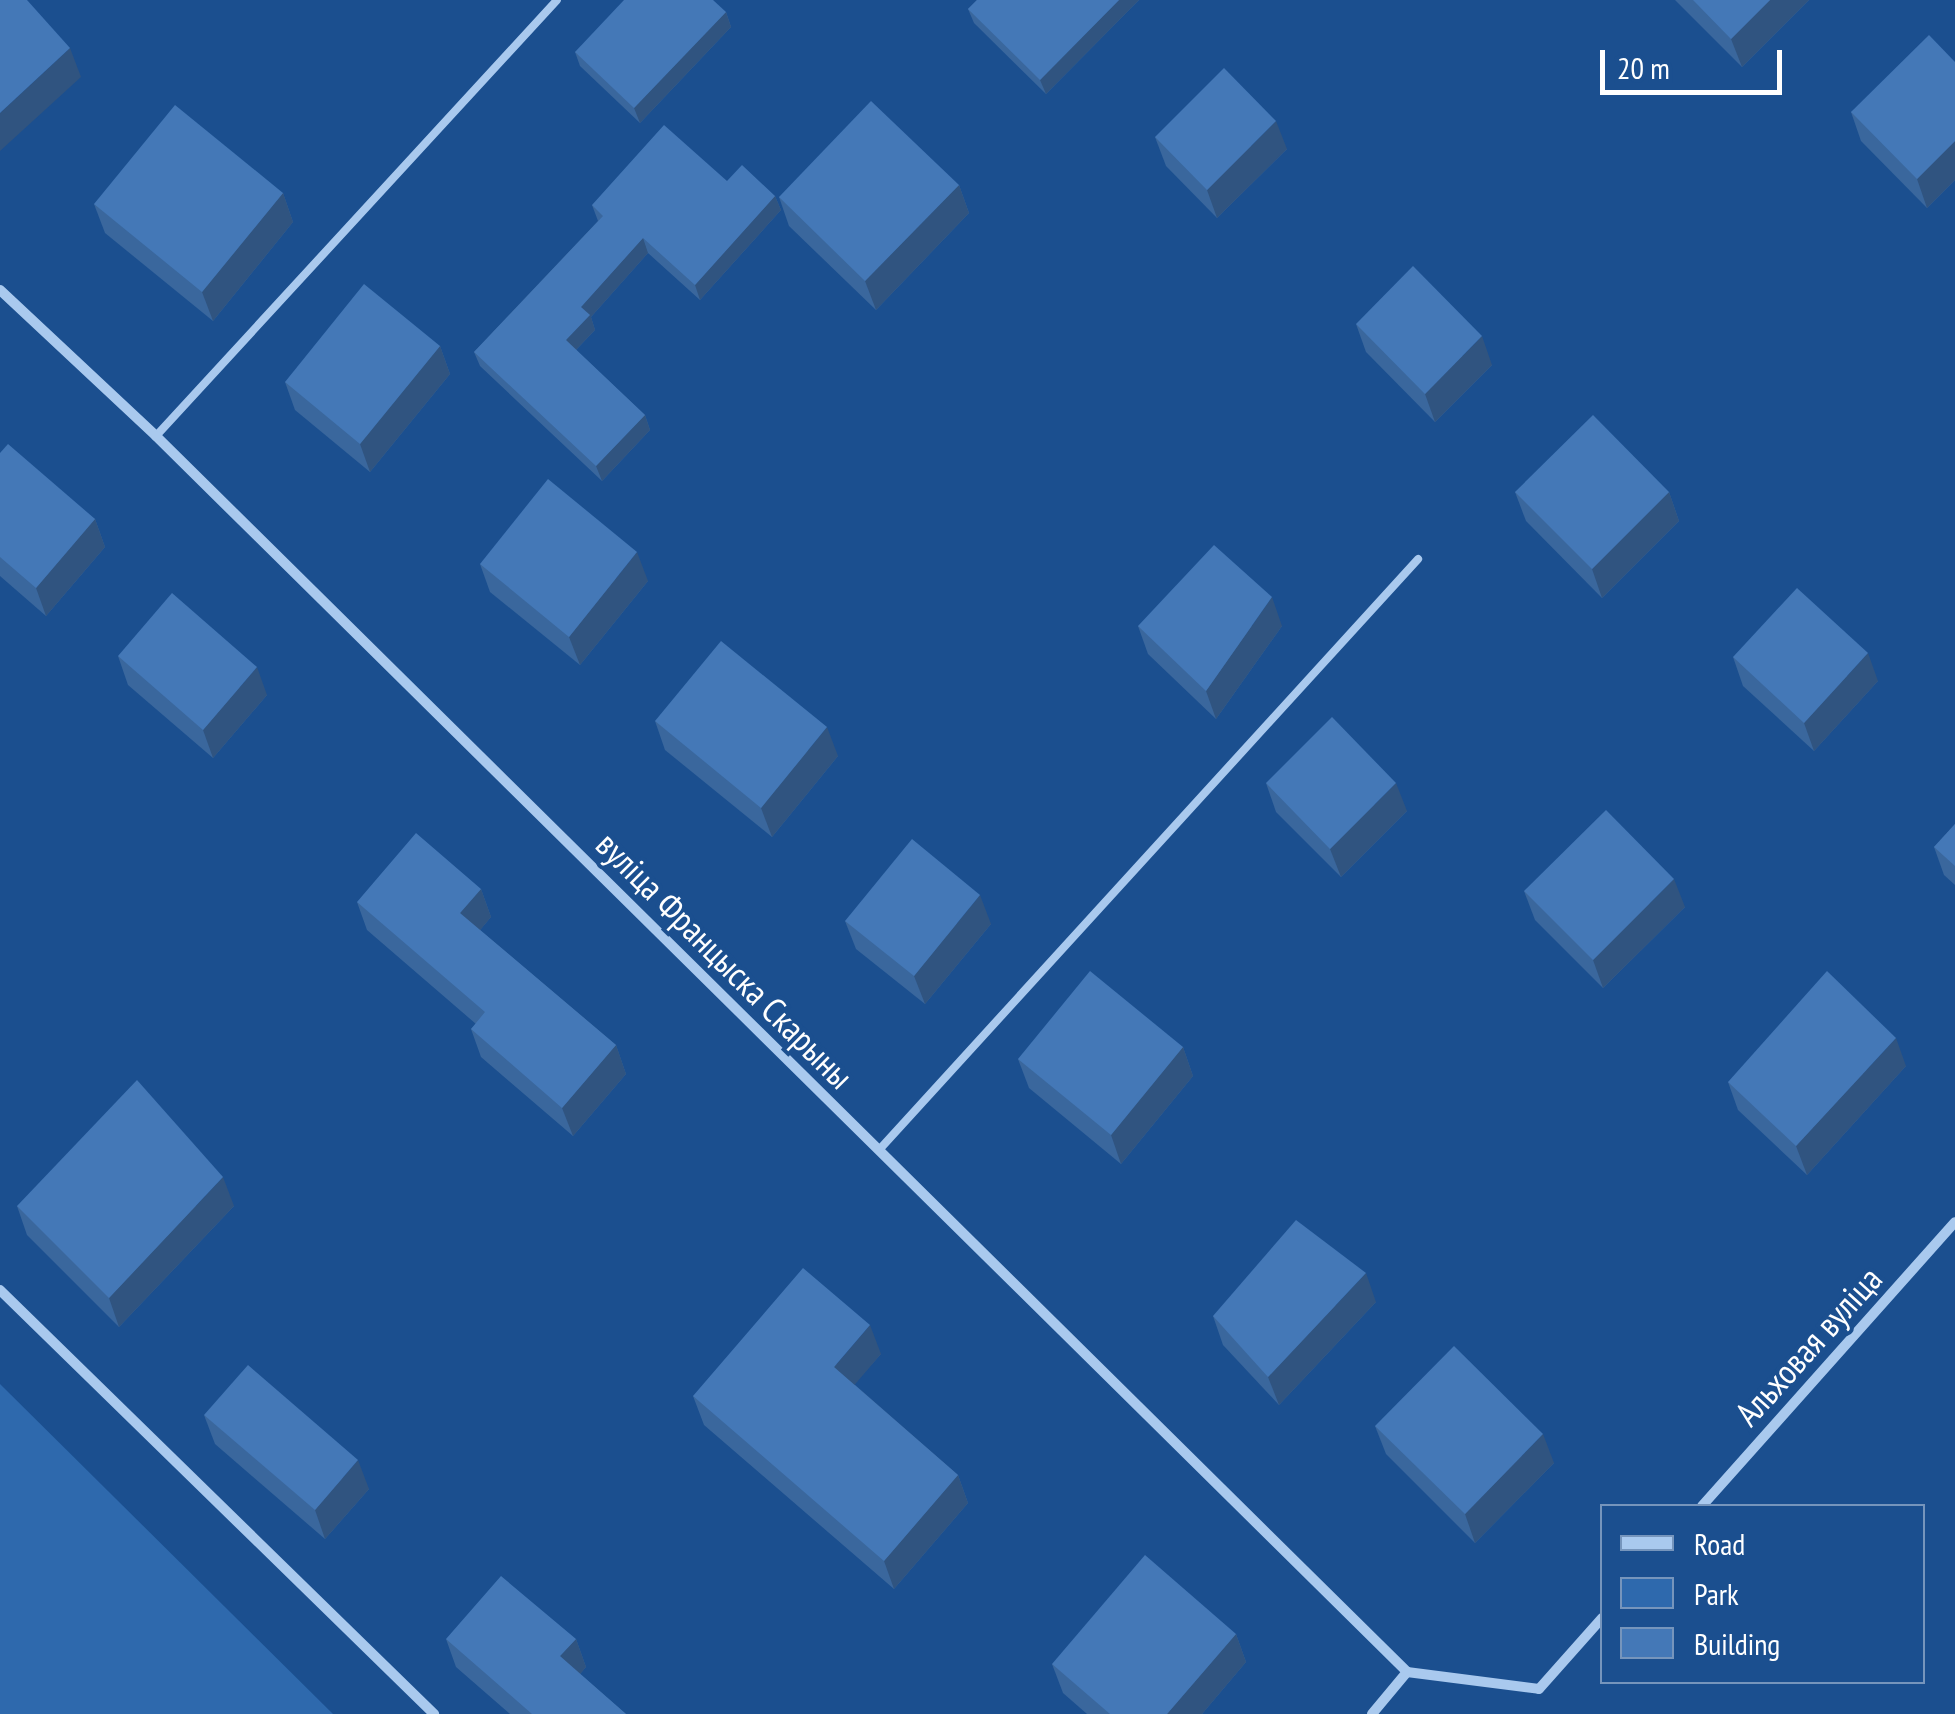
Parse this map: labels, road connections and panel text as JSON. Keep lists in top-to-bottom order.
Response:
{
  "streets": {
    "street": ["вуліца Францыска Скарыны", "Альховая вуліца"]
  },
  "legend": ["Road", "Park", "Building"],
  "scale_bar": "20 m"
}
